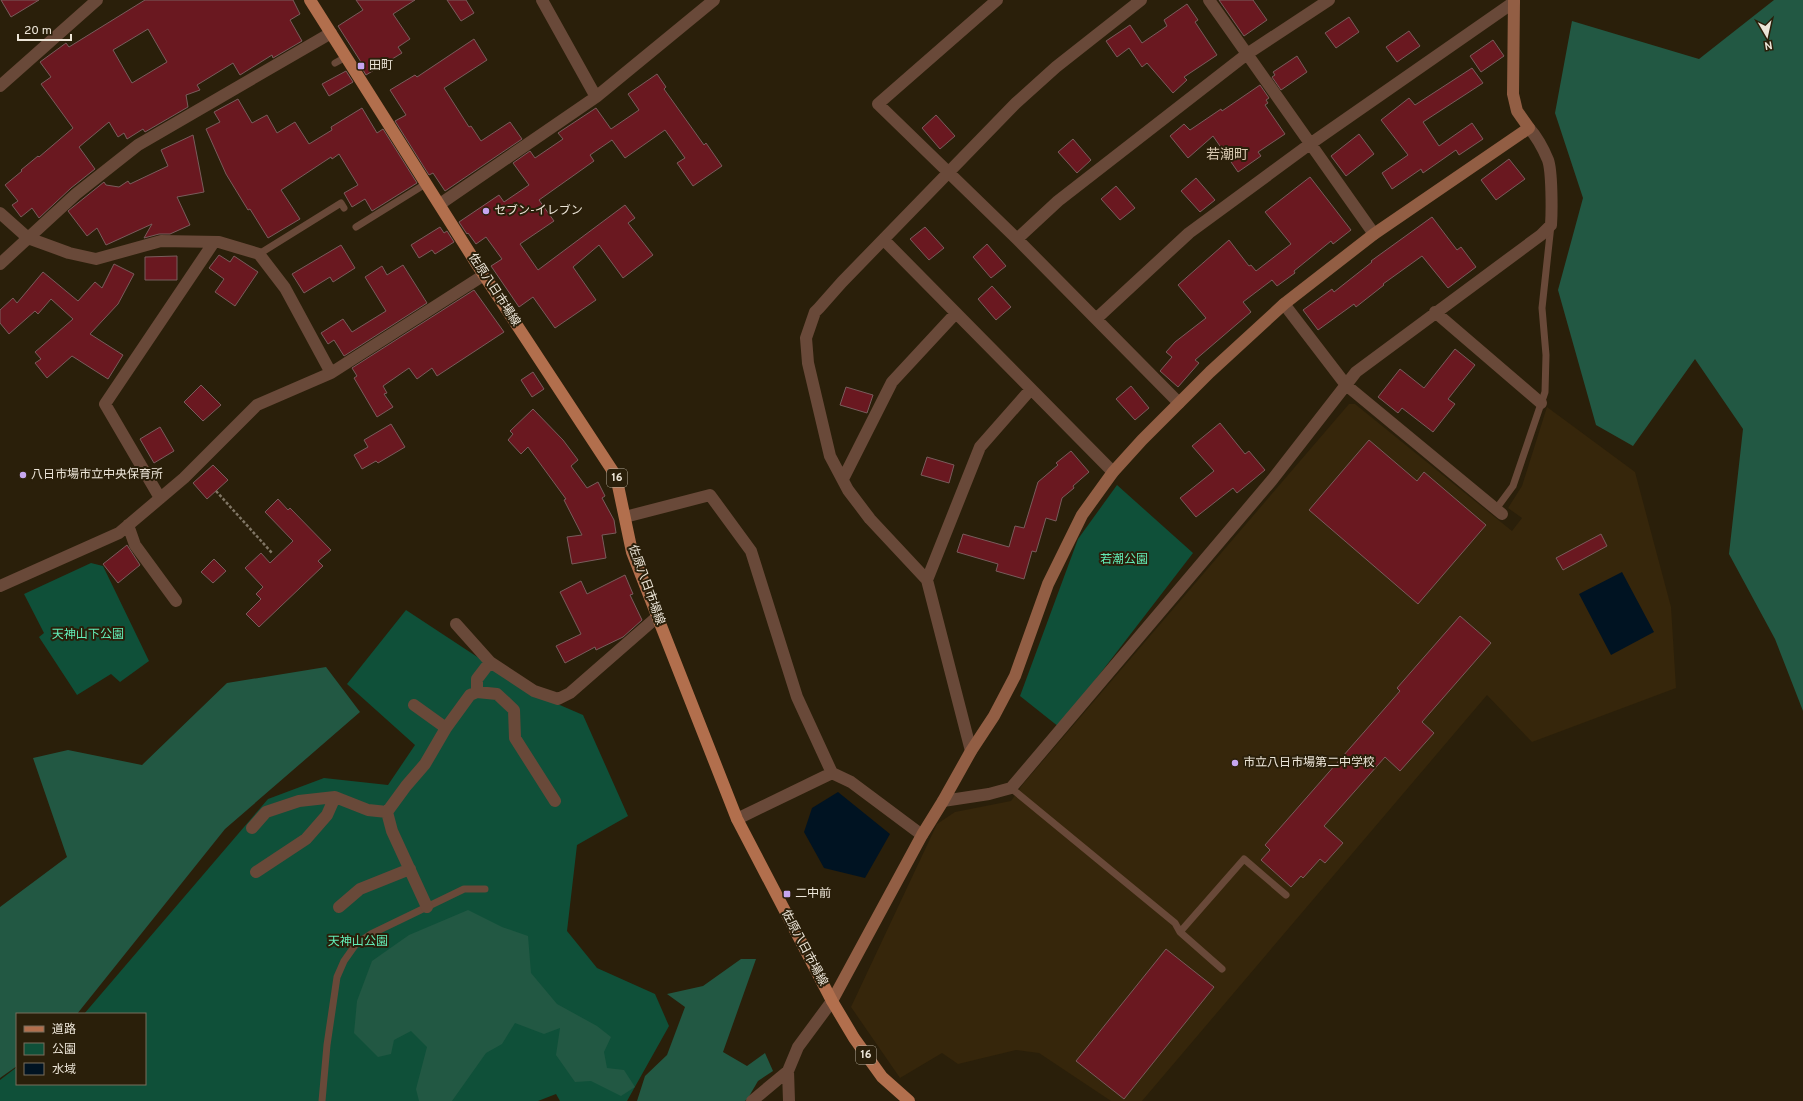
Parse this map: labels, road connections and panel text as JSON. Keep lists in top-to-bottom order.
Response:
{
  "streets": {
    "main road": ["佐原八日市場線", "16"]
  },
  "districts": ["若潮町"],
  "parks": ["若潮公園", "天神山下公園", "天神山公園"],
  "places": {
    "transit": ["田町", "二中前"],
    "other": ["セブン-イレブン", "八日市場市立中央保育所", "市立八日市場第二中学校"]
  },
  "legend": ["道路", "公園", "水域"],
  "scale_bar": "20 m",
  "north": "bottom"
}
